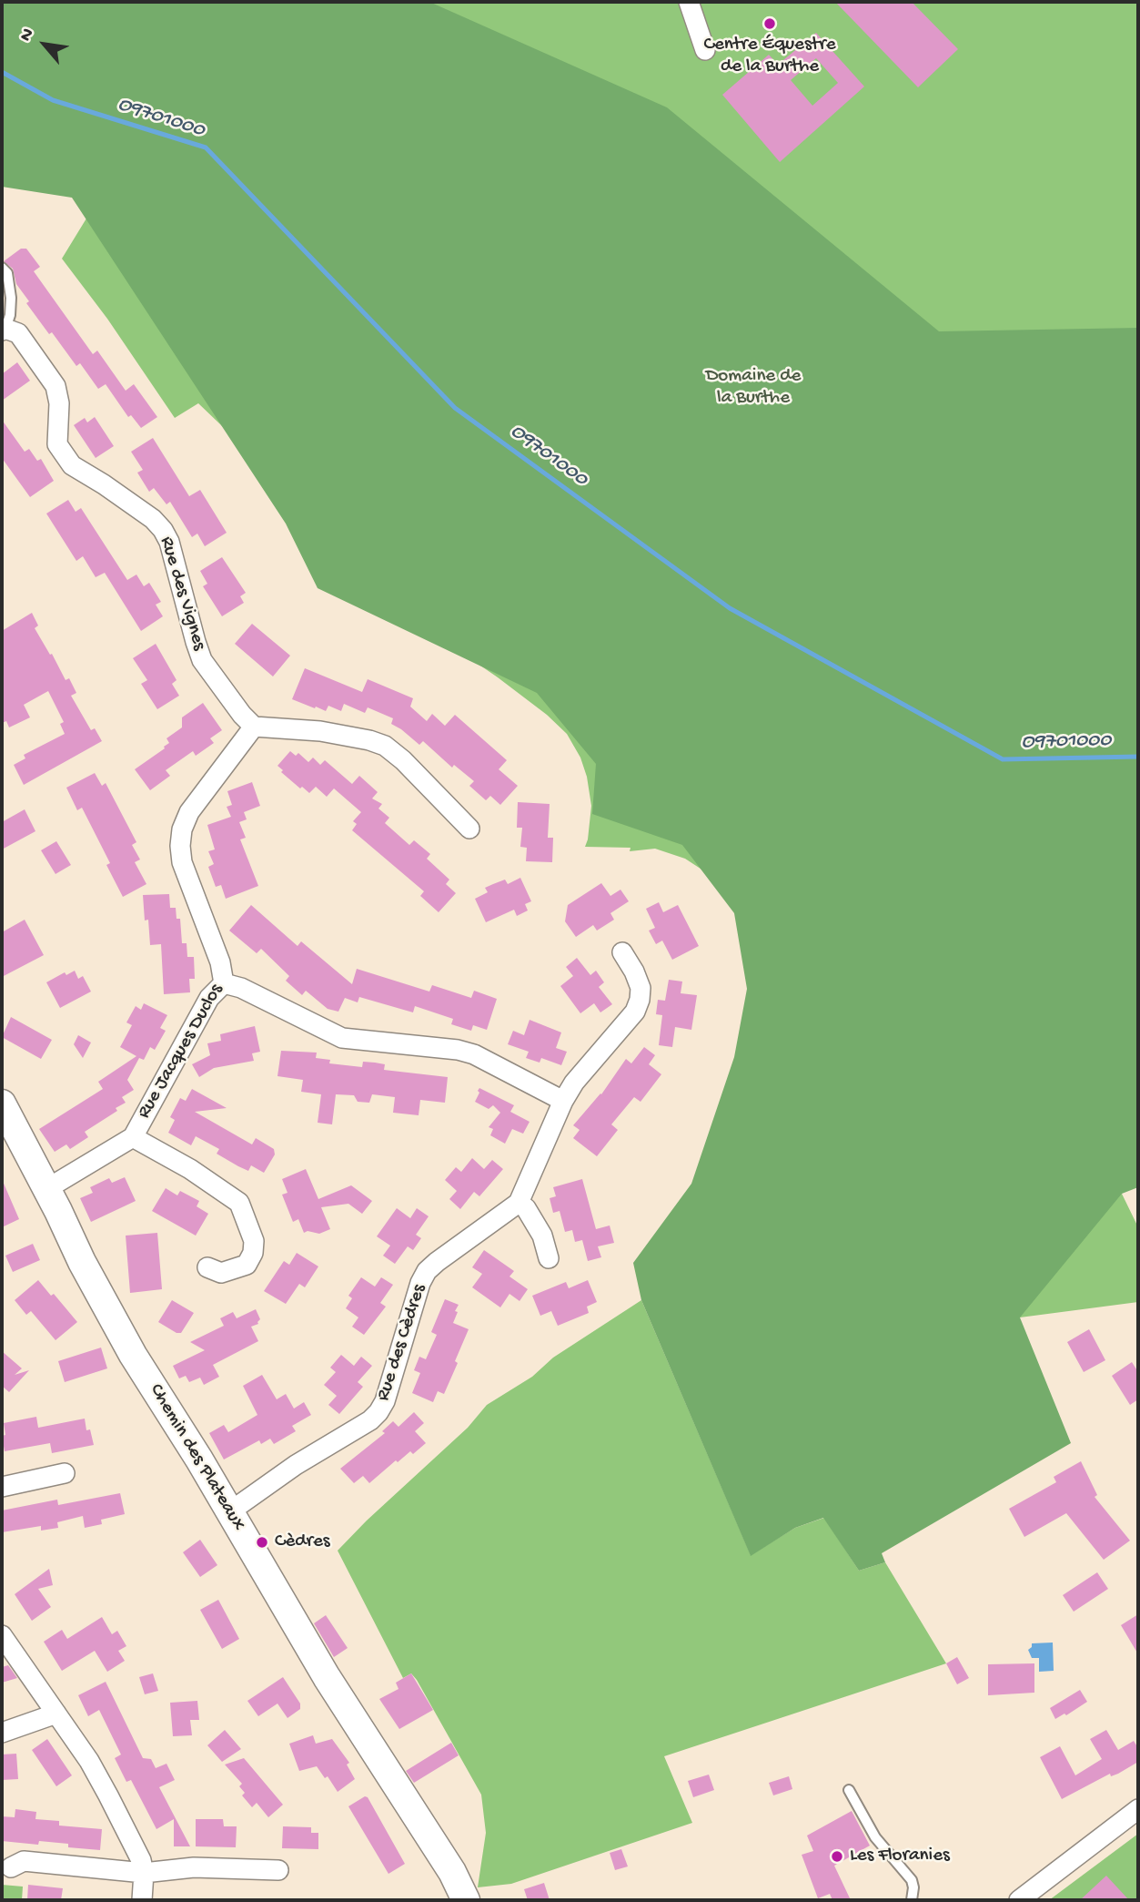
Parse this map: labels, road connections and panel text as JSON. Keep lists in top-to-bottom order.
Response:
{
  "streets": {
    "street": [
      "Rue des Vignes",
      "Rue Jacques Duclos",
      "Rue des Cèdres",
      "Chemin des Plateaux"
    ]
  },
  "crossings": [
    ["Rue des Vignes", "Rue Jacques Duclos"],
    ["Rue Jacques Duclos", "Chemin des Plateaux"],
    ["Rue des Cèdres", "Chemin des Plateaux"]
  ],
  "water": ["O9701000"],
  "parks": ["Domaine de la Burthe"],
  "places": ["Centre Équestre de la Burthe", "Cèdres", "Les Floranies"],
  "north": "top left"
}
